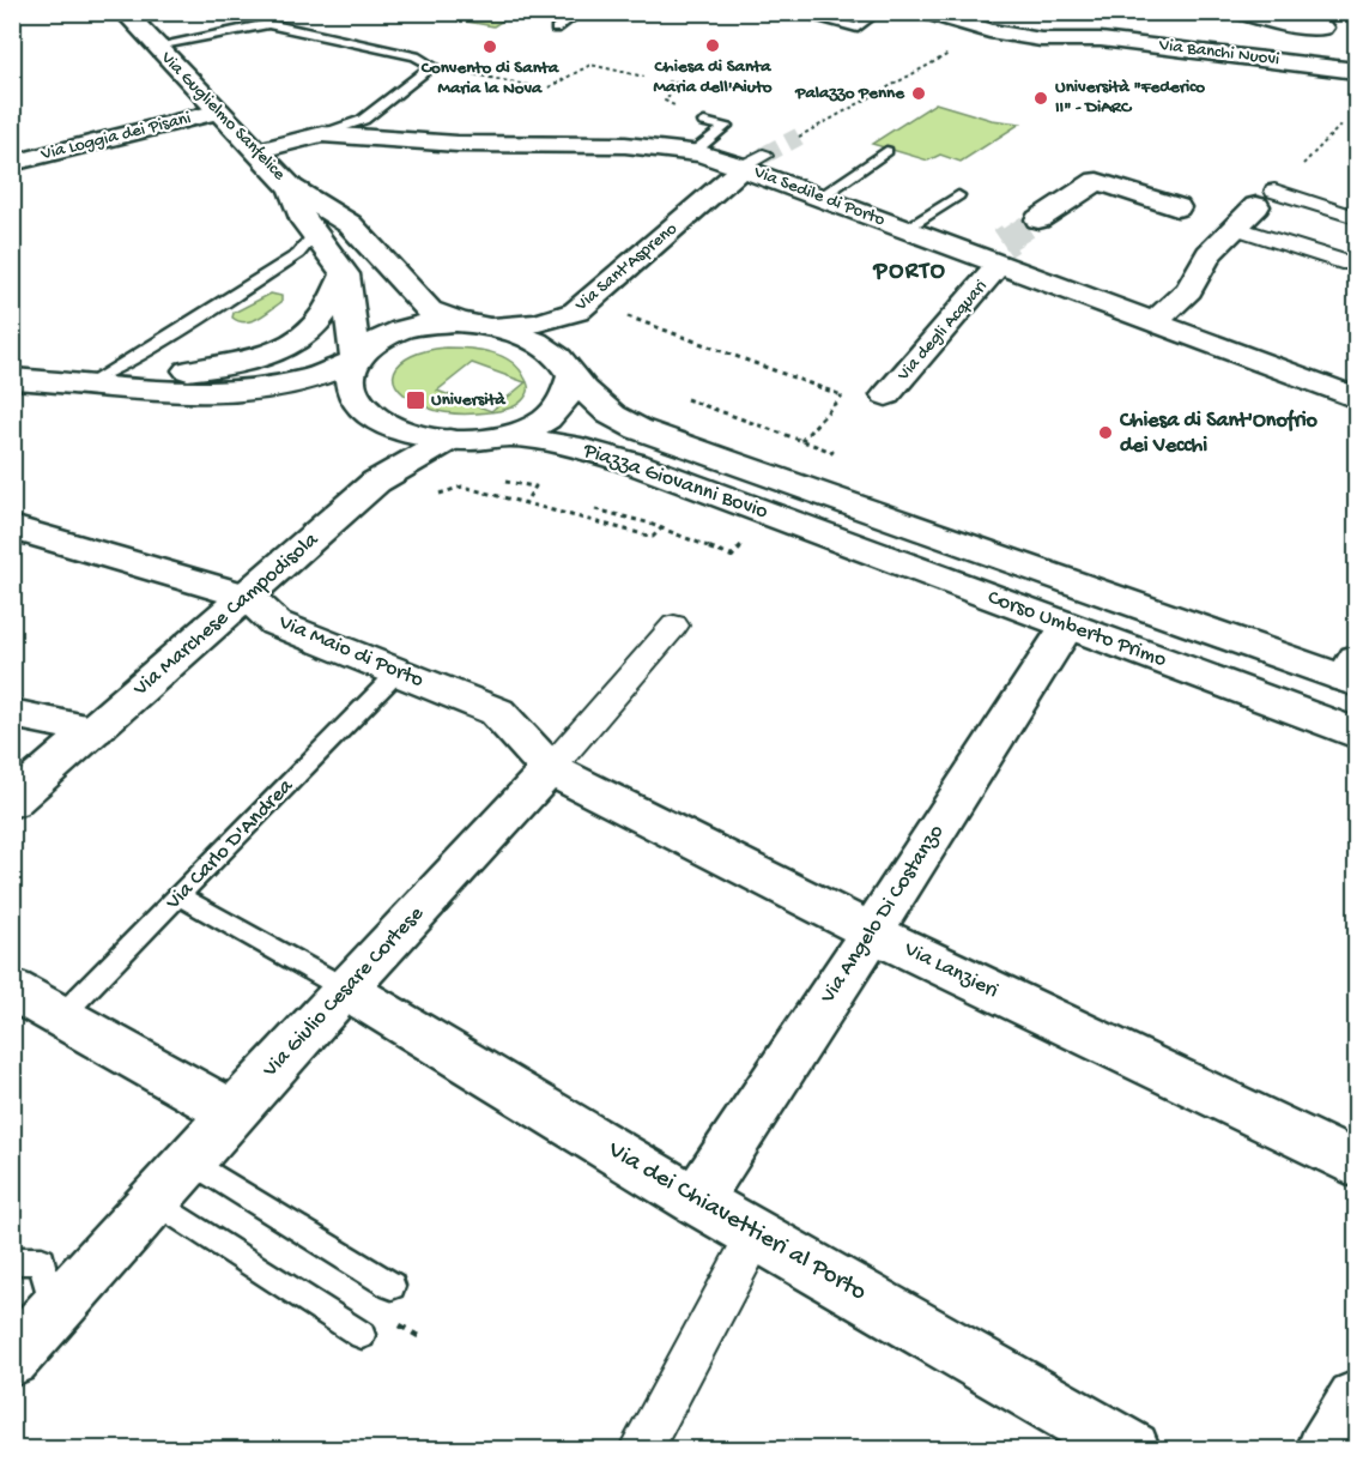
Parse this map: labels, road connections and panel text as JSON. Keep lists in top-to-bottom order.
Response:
{
  "streets": {
    "street": [
      "Via Banchi Nuovi",
      "Via Guglielmo Sanfelice",
      "Via Loggia dei Pisani",
      "Via Sedile di Porto",
      "Via Sant'Aspreno",
      "Via degli Acquari",
      "Piazza Giovanni Bovio",
      "Via Marchese Campodisola",
      "Corso Umberto Primo",
      "Via Maio di Porto",
      "Via Angelo Di Costanzo",
      "Via Lanzieri",
      "Via Giulio Cesare Cortese",
      "Via dei Chiavettieri al Porto"
    ],
    "lane": ["Via Carlo D'Andrea"]
  },
  "crossings": [
    ["Via Guglielmo Sanfelice", "Via Loggia dei Pisani"],
    ["Via Guglielmo Sanfelice", "Via Sedile di Porto"],
    ["Via Guglielmo Sanfelice", "Piazza Giovanni Bovio"],
    ["Via Sedile di Porto", "Via Sant'Aspreno"],
    ["Via Sedile di Porto", "Via degli Acquari"],
    ["Via Sant'Aspreno", "Piazza Giovanni Bovio"],
    ["Piazza Giovanni Bovio", "Via Marchese Campodisola"],
    ["Piazza Giovanni Bovio", "Corso Umberto Primo"],
    ["Via Marchese Campodisola", "Via Maio di Porto"],
    ["Corso Umberto Primo", "Via Angelo Di Costanzo"],
    ["Via Maio di Porto", "Via Carlo D'Andrea"],
    ["Via Maio di Porto", "Via Lanzieri"],
    ["Via Maio di Porto", "Via Giulio Cesare Cortese"],
    ["Via Angelo Di Costanzo", "Via Lanzieri"],
    ["Via Angelo Di Costanzo", "Via dei Chiavettieri al Porto"],
    ["Via Lanzieri", "Via Giulio Cesare Cortese"],
    ["Via Giulio Cesare Cortese", "Via dei Chiavettieri al Porto"]
  ],
  "districts": ["PORTO"],
  "places": {
    "other": [
      "Chiesa di Santa Maria dell'Aiuto",
      "Convento di Santa Maria la Nova",
      "Palazzo Penne",
      "Università \"Federico II\" - DiARC",
      "Chiesa di Sant'Onofrio dei Vecchi"
    ],
    "transit": ["Università"]
  }
}
